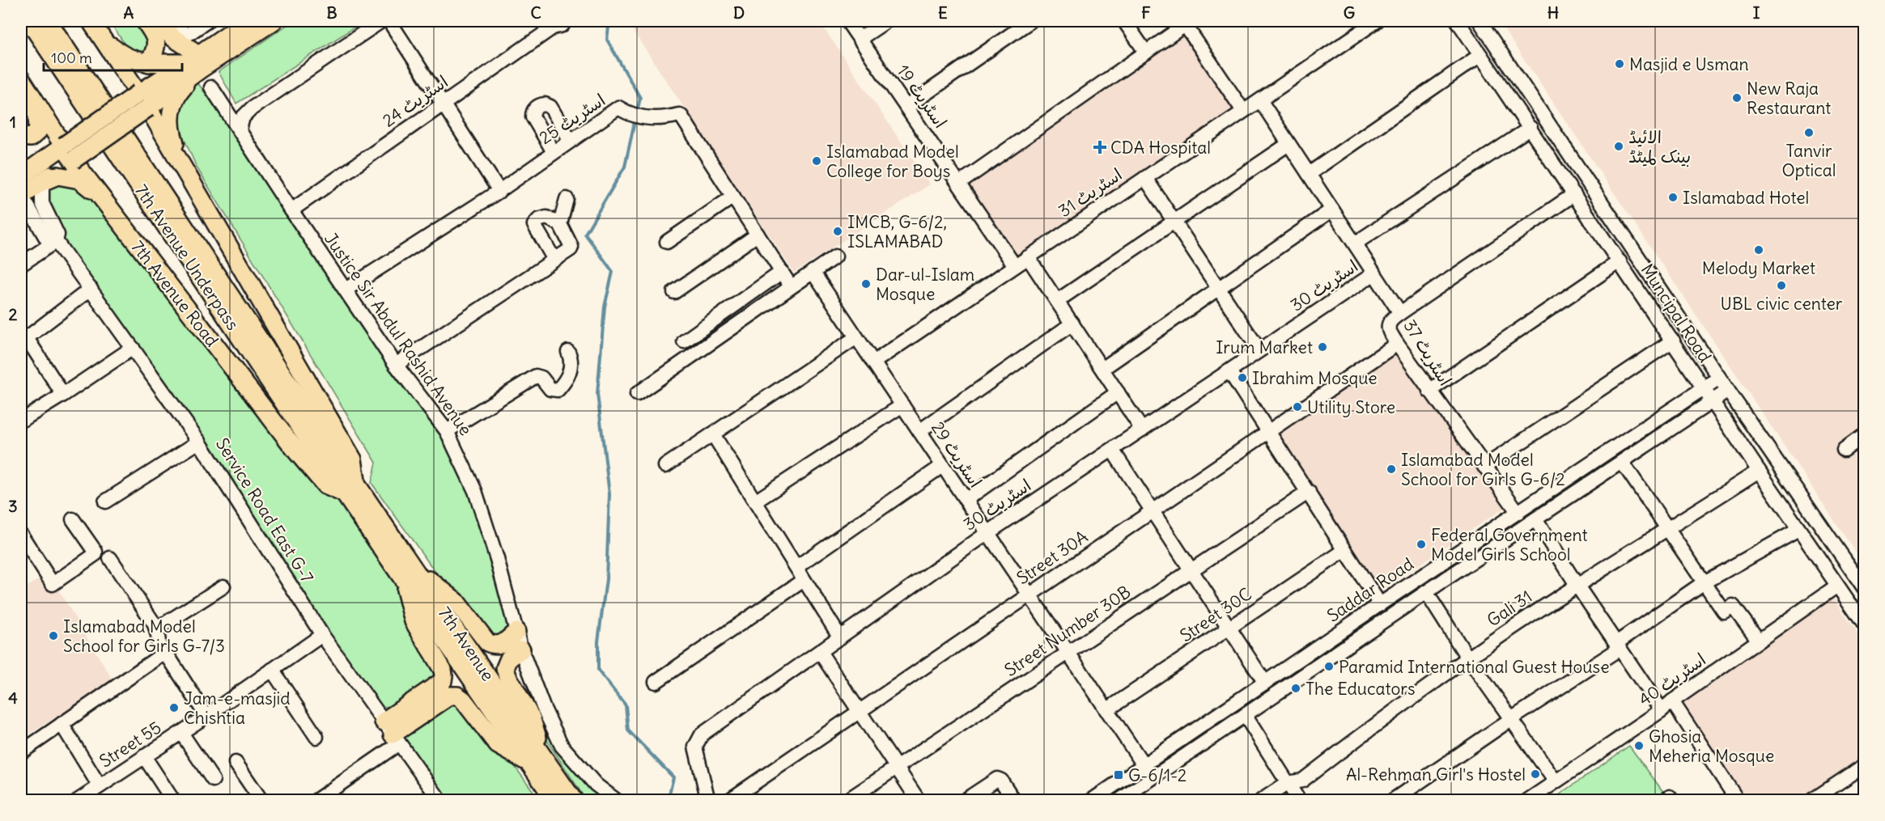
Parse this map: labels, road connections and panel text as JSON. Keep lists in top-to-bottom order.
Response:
{
  "streets": {
    "main road": ["7th Avenue Underpass", "7th Avenue Road", "7th Avenue"],
    "street": [
      "اسٹریٹ 19",
      "اسٹریٹ 24",
      "اسٹریٹ 25",
      "اسٹریٹ 31",
      "اسٹریٹ 30",
      "Muncipal Road",
      "Justice Sir Abdul Rashid Avenue",
      "اسٹریٹ 37",
      "اسٹریٹ 29",
      "Service Road East G-7",
      "Street 30A",
      "Saddar Road",
      "Gali 31",
      "Street 30C",
      "Street Number 30B",
      "اسٹریٹ 40",
      "Street 55"
    ]
  },
  "crossings": [
    ["اسٹریٹ 19", "اسٹریٹ 31"],
    ["اسٹریٹ 24", "Justice Sir Abdul Rashid Avenue"],
    ["اسٹریٹ 25", "Justice Sir Abdul Rashid Avenue"],
    ["اسٹریٹ 31", "اسٹریٹ 29"],
    ["7th Avenue Underpass", "7th Avenue Road"],
    ["7th Avenue Underpass", "7th Avenue"],
    ["اسٹریٹ 30", "اسٹریٹ 29"],
    ["7th Avenue Road", "7th Avenue"],
    ["Muncipal Road", "اسٹریٹ 37"],
    ["Muncipal Road", "Saddar Road"],
    ["Muncipal Road", "Gali 31"],
    ["Muncipal Road", "اسٹریٹ 40"],
    ["اسٹریٹ 37", "Street 30A"],
    ["اسٹریٹ 37", "Saddar Road"],
    ["اسٹریٹ 29", "Street 30A"],
    ["اسٹریٹ 29", "Saddar Road"],
    ["اسٹریٹ 29", "Street 30C"],
    ["اسٹریٹ 29", "Street Number 30B"],
    ["Service Road East G-7", "Street 55"]
  ],
  "places": {
    "other": [
      "Masjid e Usman",
      "New Raja Restaurant",
      "Tanvir Optical",
      "الائیڈ بینک لمیٹڈ",
      "Islamabad Model College for Boys",
      "Islamabad Hotel",
      "IMCB, G-6/2, ISLAMABAD",
      "Melody Market",
      "Dar-ul-Islam Mosque",
      "UBL civic center",
      "Irum Market",
      "Ibrahim Mosque",
      "Utility Store",
      "Islamabad Model School for Girls G-6/2",
      "Federal Government Model Girls School",
      "Islamabad Model School for Girls G-7/3",
      "Paramid International Guest House",
      "The Educators",
      "Jam-e-masjid Chishtia",
      "Ghosia Meheria Mosque",
      "Al-Rehman Girl's Hostel"
    ],
    "health": ["CDA Hospital"],
    "transit": ["G-6/1-2"]
  },
  "scale_bar": "100 m",
  "grid": {
    "columns": [
      "A",
      "B",
      "C",
      "D",
      "E",
      "F",
      "G",
      "H",
      "I"
    ],
    "rows": [
      "1",
      "2",
      "3",
      "4"
    ]
  }
}
